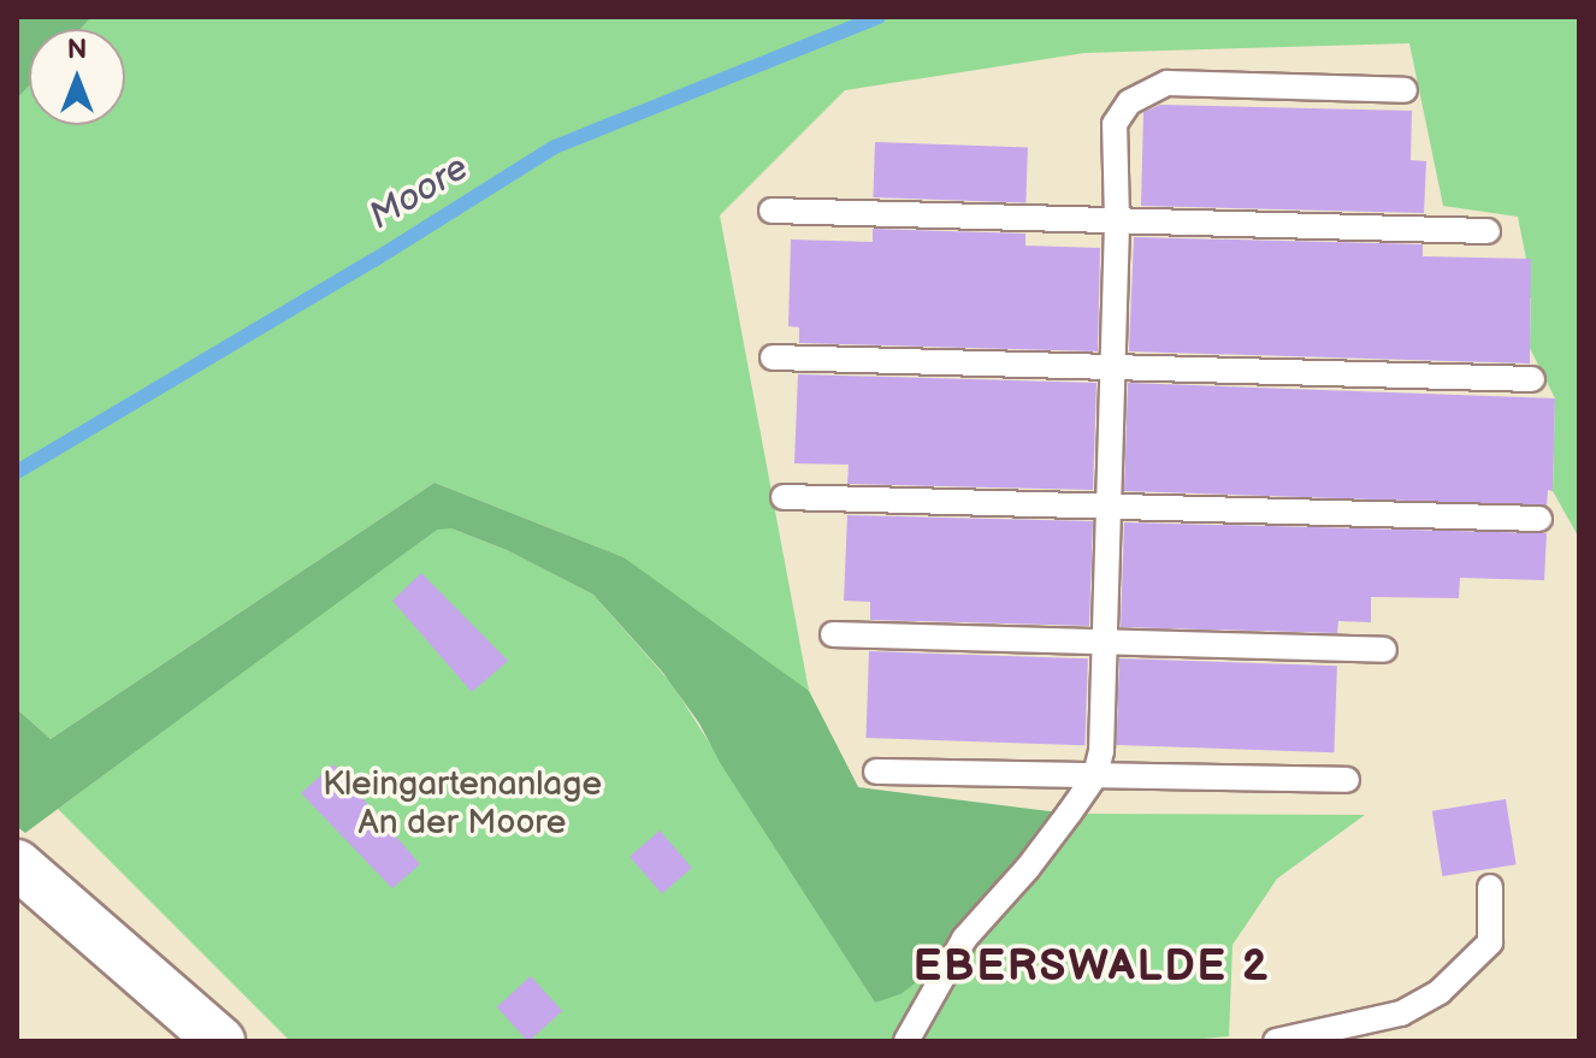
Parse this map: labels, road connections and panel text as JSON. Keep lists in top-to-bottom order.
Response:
{
  "districts": ["EBERSWALDE 2"],
  "water": ["Moore"],
  "parks": ["Kleingartenanlage An der Moore"],
  "north": "top"
}
